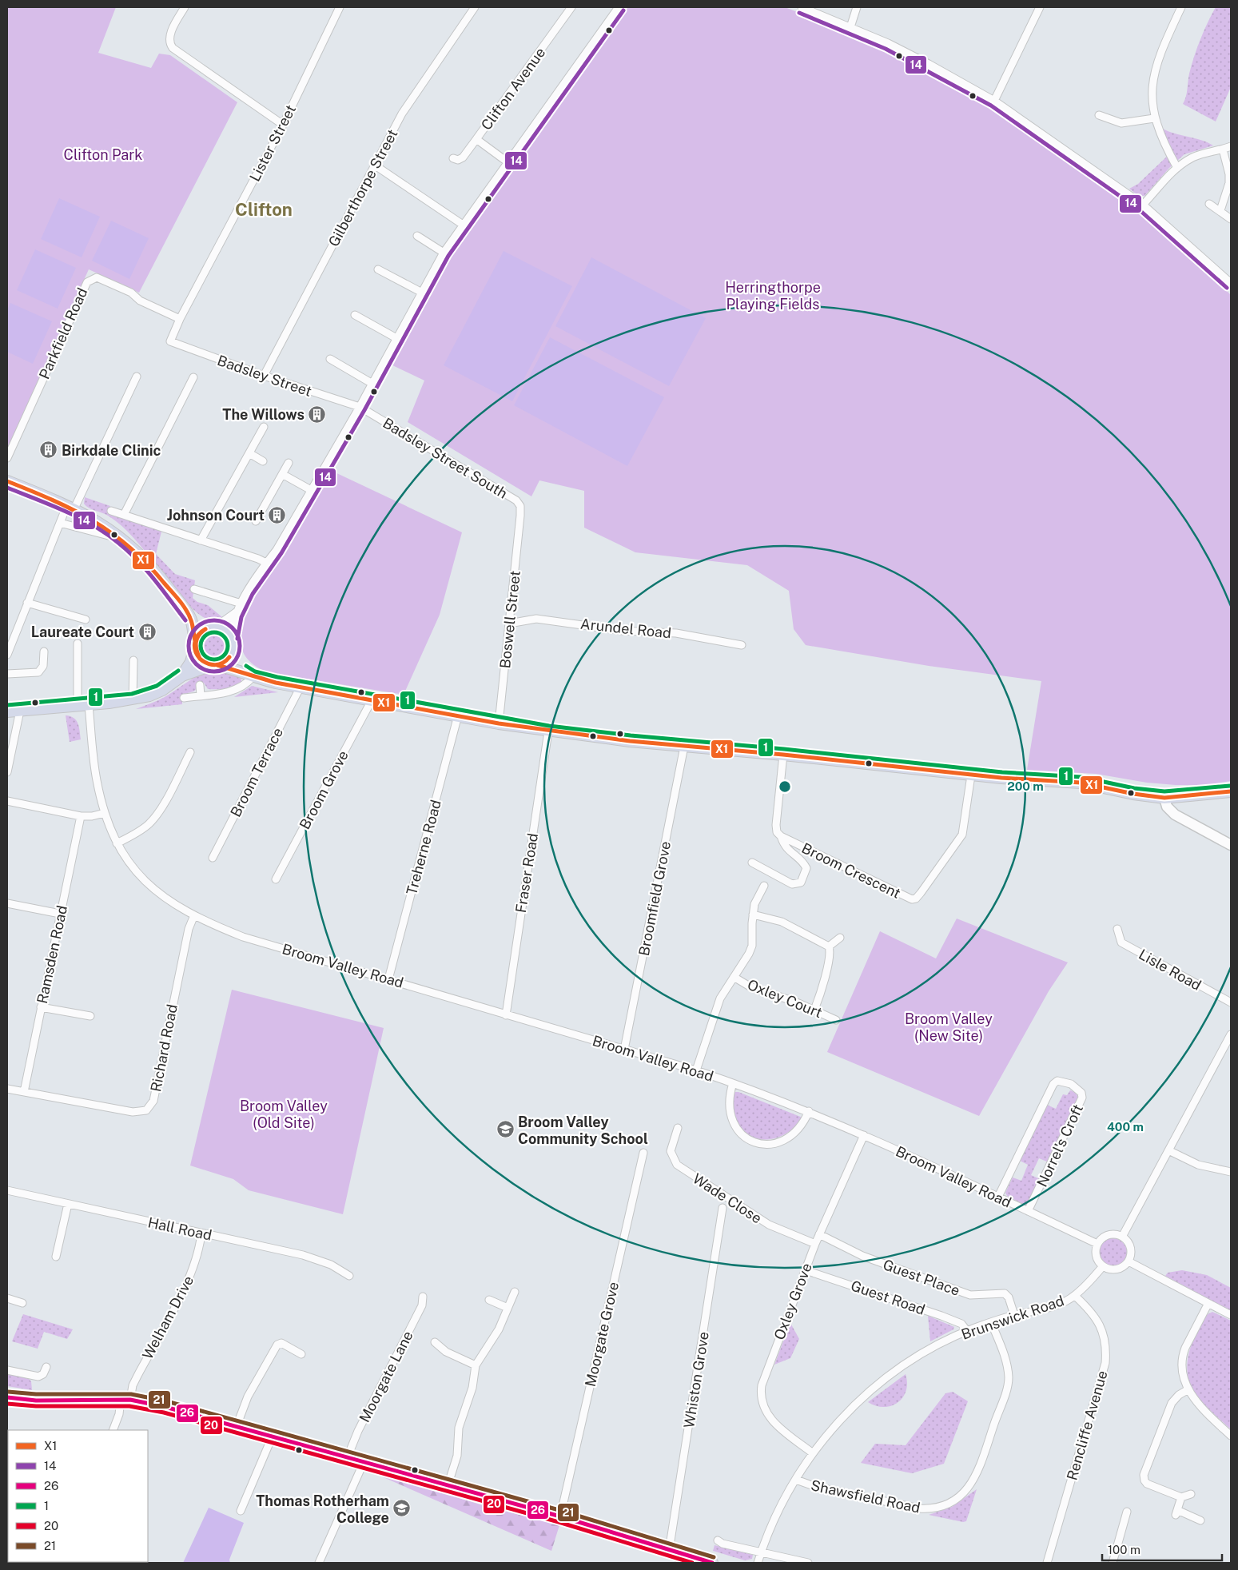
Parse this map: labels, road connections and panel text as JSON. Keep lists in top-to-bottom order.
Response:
{
  "streets": {
    "street": [
      "Clifton Avenue",
      "Lister Street",
      "Gilberthorpe Street",
      "Parkfield Road",
      "Badsley Street",
      "Badsley Street South",
      "Boswell Street",
      "Arundel Road",
      "Broom Terrace",
      "Broom Grove",
      "Treherne Road",
      "Broom Crescent",
      "Fraser Road",
      "Broomfield Grove",
      "Ramsden Road",
      "Broom Valley Road",
      "Lisle Road",
      "Oxley Court",
      "Richard Road",
      "Norrel's Croft",
      "Wade Close",
      "Hall Road",
      "Guest Place",
      "Guest Road",
      "Oxley Grove",
      "Welham Drive",
      "Brunswick Road",
      "Moorgate Grove",
      "Moorgate Lane",
      "Whiston Grove",
      "Rencliffe Avenue",
      "Shawsfield Road"
    ]
  },
  "crossings": [
    ["Lister Street", "Parkfield Road"],
    ["Lister Street", "Badsley Street"],
    ["Gilberthorpe Street", "Badsley Street"],
    ["Badsley Street", "Badsley Street South"],
    ["Badsley Street South", "Boswell Street"],
    ["Boswell Street", "Arundel Road"],
    ["Treherne Road", "Broom Valley Road"],
    ["Fraser Road", "Broom Valley Road"],
    ["Broomfield Grove", "Broom Valley Road"],
    ["Ramsden Road", "Richard Road"],
    ["Broom Valley Road", "Richard Road"],
    ["Broom Valley Road", "Norrel's Croft"],
    ["Broom Valley Road", "Oxley Grove"],
    ["Broom Valley Road", "Brunswick Road"],
    ["Wade Close", "Oxley Grove"],
    ["Hall Road", "Welham Drive"],
    ["Guest Place", "Oxley Grove"],
    ["Guest Place", "Brunswick Road"],
    ["Guest Road", "Oxley Grove"],
    ["Guest Road", "Brunswick Road"],
    ["Oxley Grove", "Brunswick Road"],
    ["Brunswick Road", "Rencliffe Avenue"],
    ["Brunswick Road", "Shawsfield Road"]
  ],
  "districts": ["Clifton"],
  "parks": [
    "Clifton Park",
    "Herringthorpe Playing Fields",
    "Broom Valley (New Site)",
    "Broom Valley (Old Site)"
  ],
  "places": {
    "building": [
      "The Willows",
      "Birkdale Clinic",
      "Johnson Court",
      "Laureate Court"
    ],
    "school or university": ["Broom Valley Community School", "Thomas Rotherham College"]
  },
  "lines": [
    "transit line 14",
    "transit line X1",
    "transit line 1",
    "transit line 21",
    "transit line 26",
    "transit line 20"
  ],
  "legend": [
    "X1",
    "14",
    "26",
    "1",
    "20",
    "21"
  ],
  "scale_bar": "100 m",
  "rings": ["200 m", "400 m"]
}
